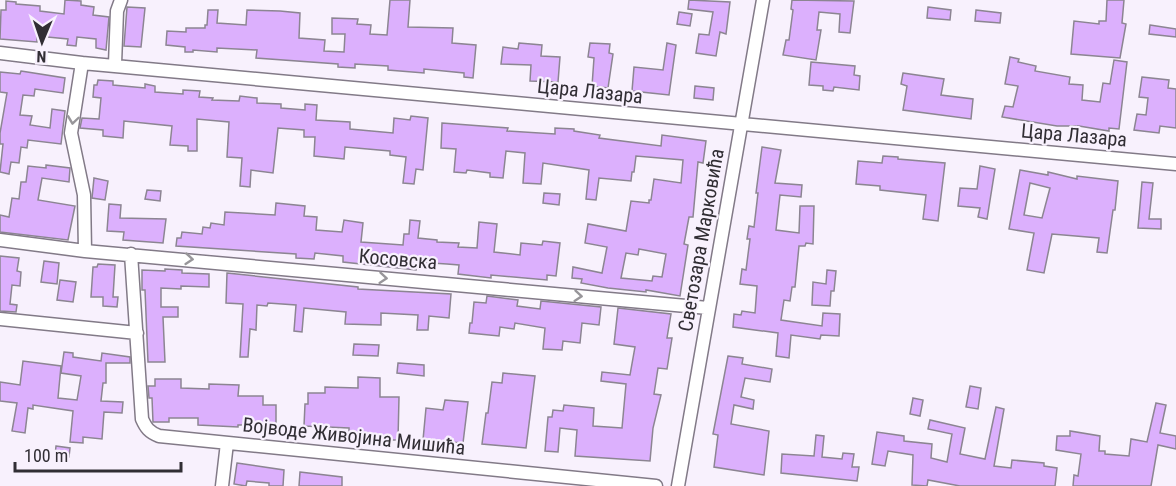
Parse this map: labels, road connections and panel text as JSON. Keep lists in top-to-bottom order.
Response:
{
  "streets": {
    "street": [
      "Цара Лазара",
      "Светозара Марковића",
      "Косовска",
      "Војводе Живојина Мишића"
    ]
  },
  "crossings": [
    ["Цара Лазара", "Светозара Марковића"],
    ["Светозара Марковића", "Косовска"],
    ["Косовска", "Војводе Живојина Мишића"]
  ],
  "one_way": ["Косовска"],
  "scale_bar": "100 m",
  "north": "bottom"
}
